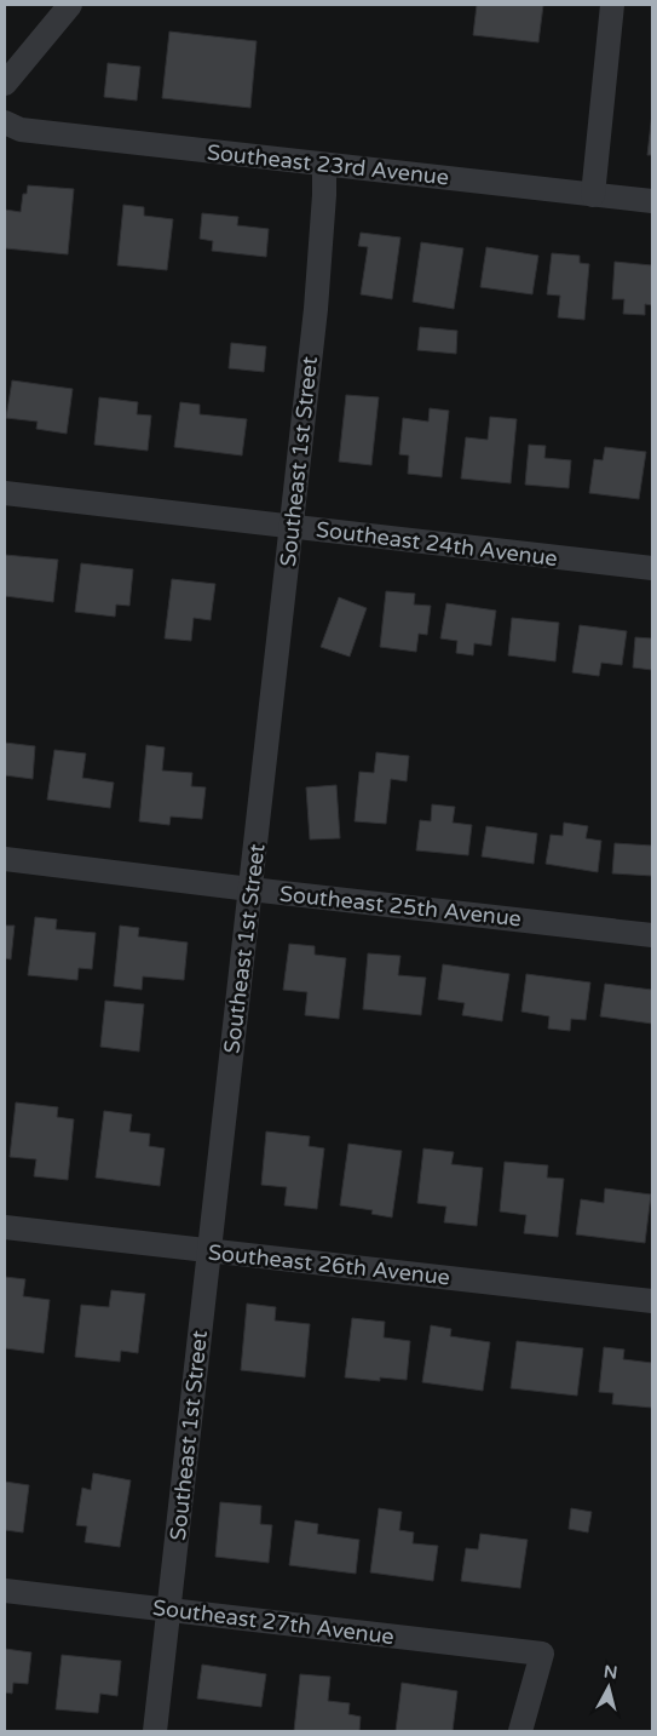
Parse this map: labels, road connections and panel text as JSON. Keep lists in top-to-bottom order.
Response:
{
  "streets": {
    "street": [
      "Southeast 23rd Avenue",
      "Southeast 1st Street",
      "Southeast 24th Avenue",
      "Southeast 25th Avenue",
      "Southeast 26th Avenue",
      "Southeast 27th Avenue"
    ]
  },
  "crossings": [
    ["Southeast 23rd Avenue", "Southeast 1st Street"],
    ["Southeast 1st Street", "Southeast 24th Avenue"],
    ["Southeast 1st Street", "Southeast 25th Avenue"],
    ["Southeast 1st Street", "Southeast 26th Avenue"],
    ["Southeast 1st Street", "Southeast 27th Avenue"]
  ],
  "north": "top"
}
